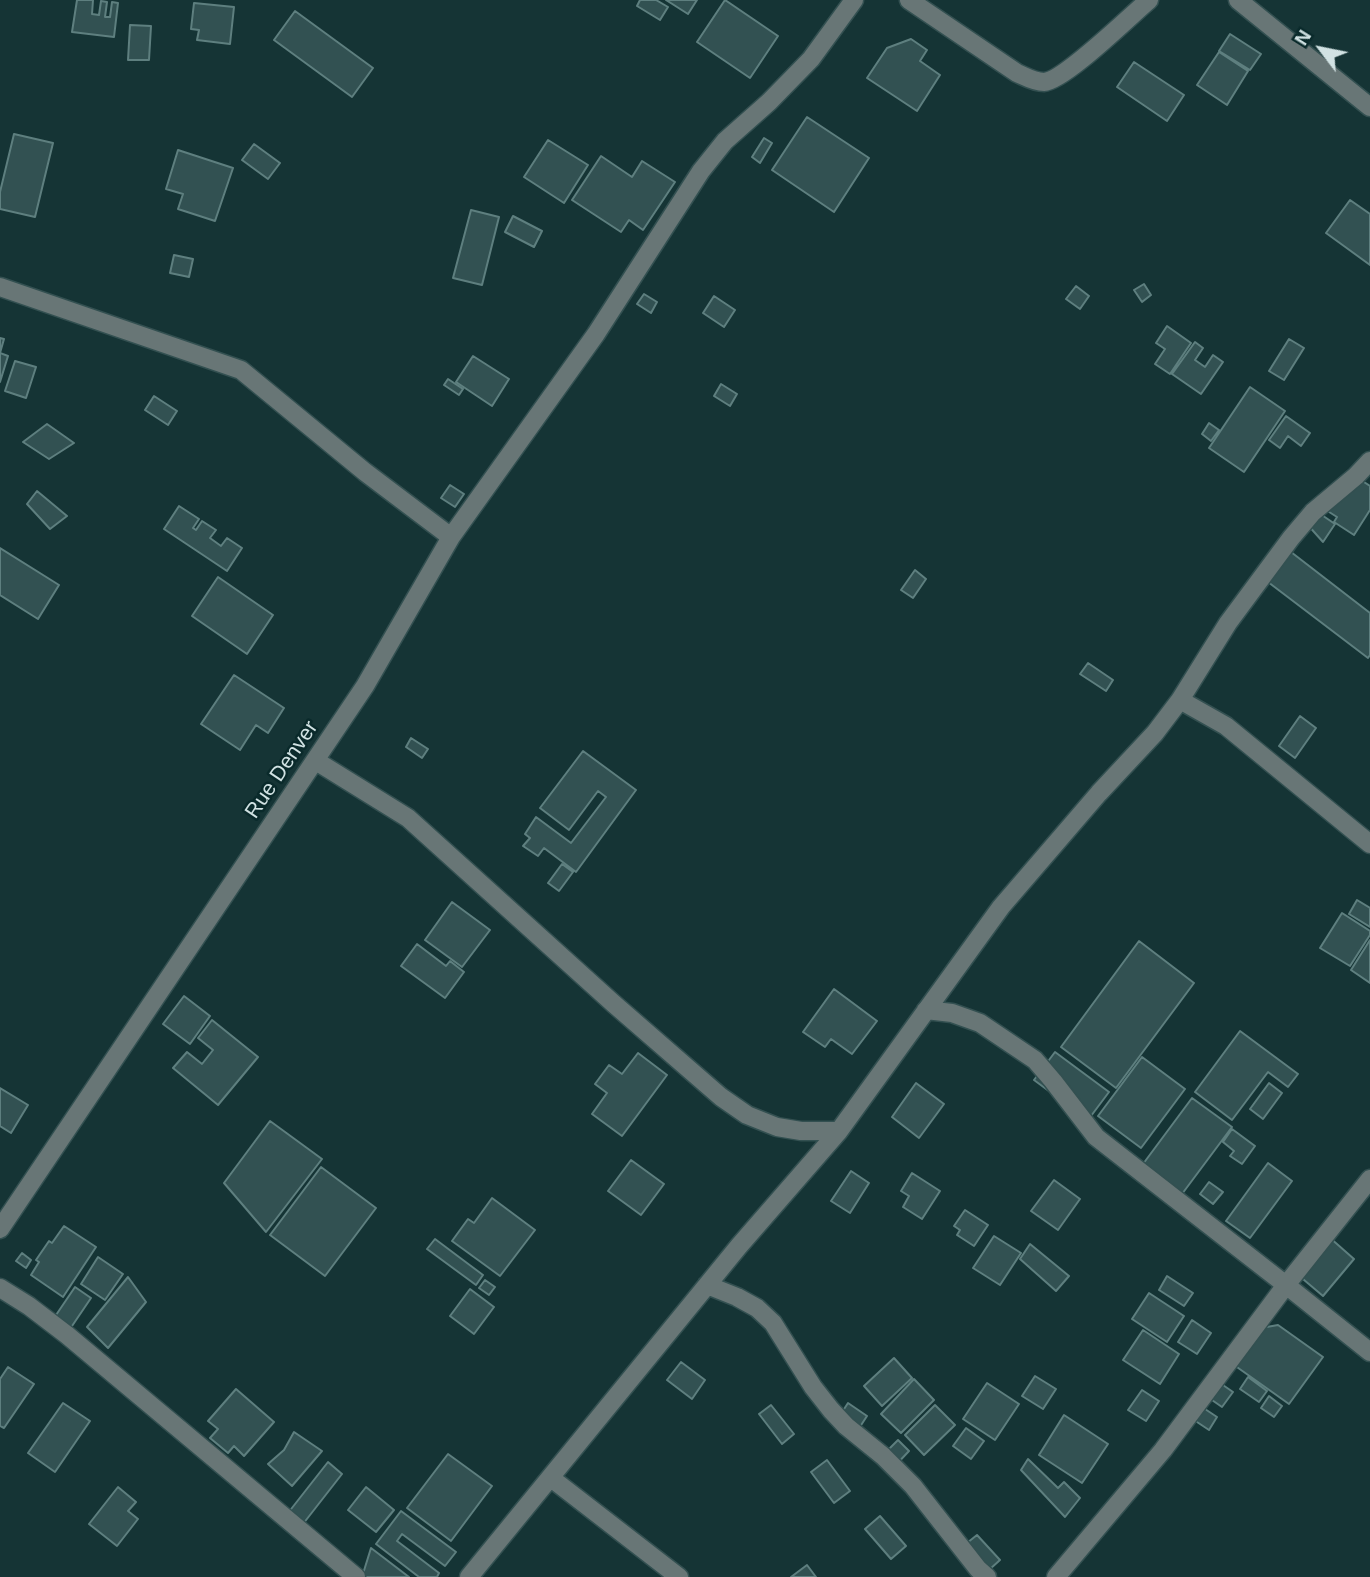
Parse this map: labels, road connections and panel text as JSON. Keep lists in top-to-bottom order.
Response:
{
  "streets": {
    "street": ["Rue Denver"]
  },
  "north": "top left"
}
